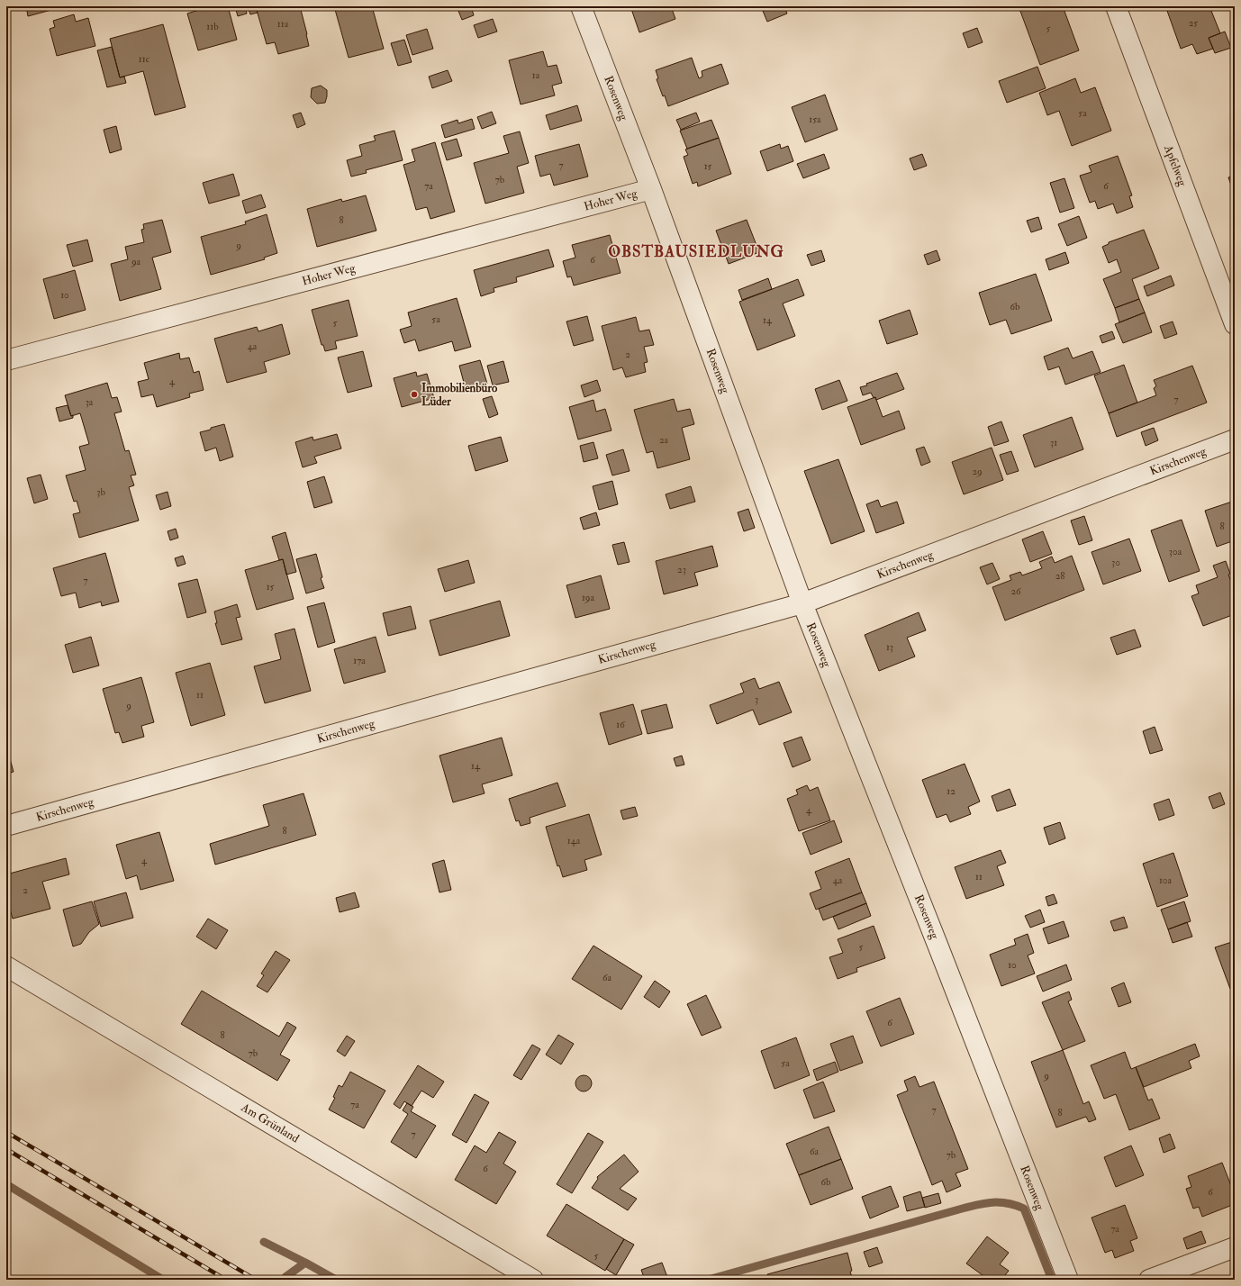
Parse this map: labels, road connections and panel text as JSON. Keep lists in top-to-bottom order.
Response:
{
  "streets": {
    "street": [
      "Rosenweg",
      "Apfelweg",
      "Hoher Weg",
      "Kirschenweg",
      "Am Grünland"
    ]
  },
  "crossings": [
    ["Rosenweg", "Hoher Weg"],
    ["Rosenweg", "Kirschenweg"]
  ],
  "districts": ["OBSTBAUSIEDLUNG"],
  "places": ["Immobilienbüro Lüder"],
  "house_numbers": [
    "25",
    "11a",
    "11b",
    "5",
    "11c",
    "1a",
    "5a",
    "15a",
    "7",
    "15",
    "7b",
    "7a",
    "6",
    "8",
    "9",
    "6",
    "9a",
    "10",
    "6b",
    "5a",
    "14",
    "5",
    "4a",
    "2",
    "4",
    "7",
    "3a",
    "2a",
    "31",
    "29",
    "3b",
    "8",
    "30a",
    "30",
    "23",
    "28",
    "7",
    "15",
    "26",
    "19a",
    "13",
    "17a",
    "11",
    "3",
    "9",
    "16",
    "14",
    "12",
    "4",
    "8",
    "14a",
    "4",
    "11",
    "4a",
    "10a",
    "2",
    "5",
    "10",
    "6a",
    "6",
    "8",
    "7b",
    "5a",
    "9",
    "7a",
    "7",
    "8",
    "7",
    "6a",
    "7b",
    "6",
    "6b",
    "6",
    "7a",
    "5"
  ]
}
